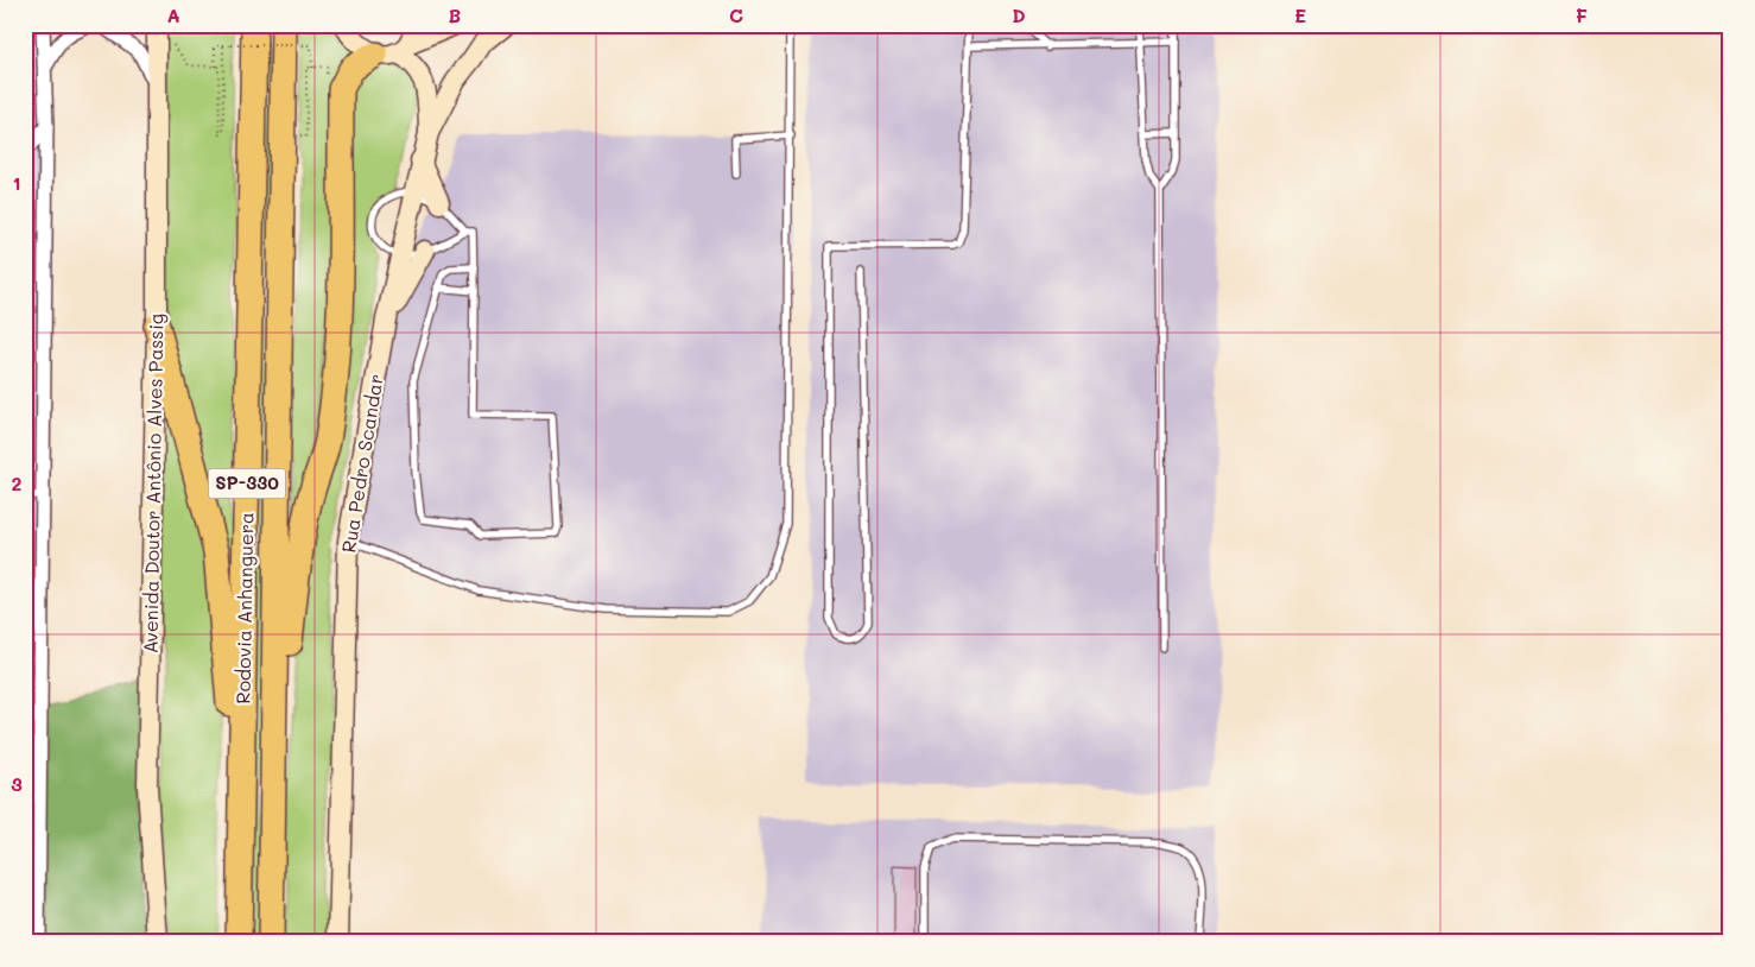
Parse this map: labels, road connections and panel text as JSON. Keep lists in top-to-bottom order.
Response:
{
  "streets": {
    "highway": ["SP-330", "Rodovia Anhanguera"],
    "street": ["Rua Pedro Scandar", "Avenida Doutor Antônio Alves Passig"]
  },
  "grid": {
    "columns": [
      "A",
      "B",
      "C",
      "D",
      "E",
      "F"
    ],
    "rows": ["1", "2", "3"]
  }
}
